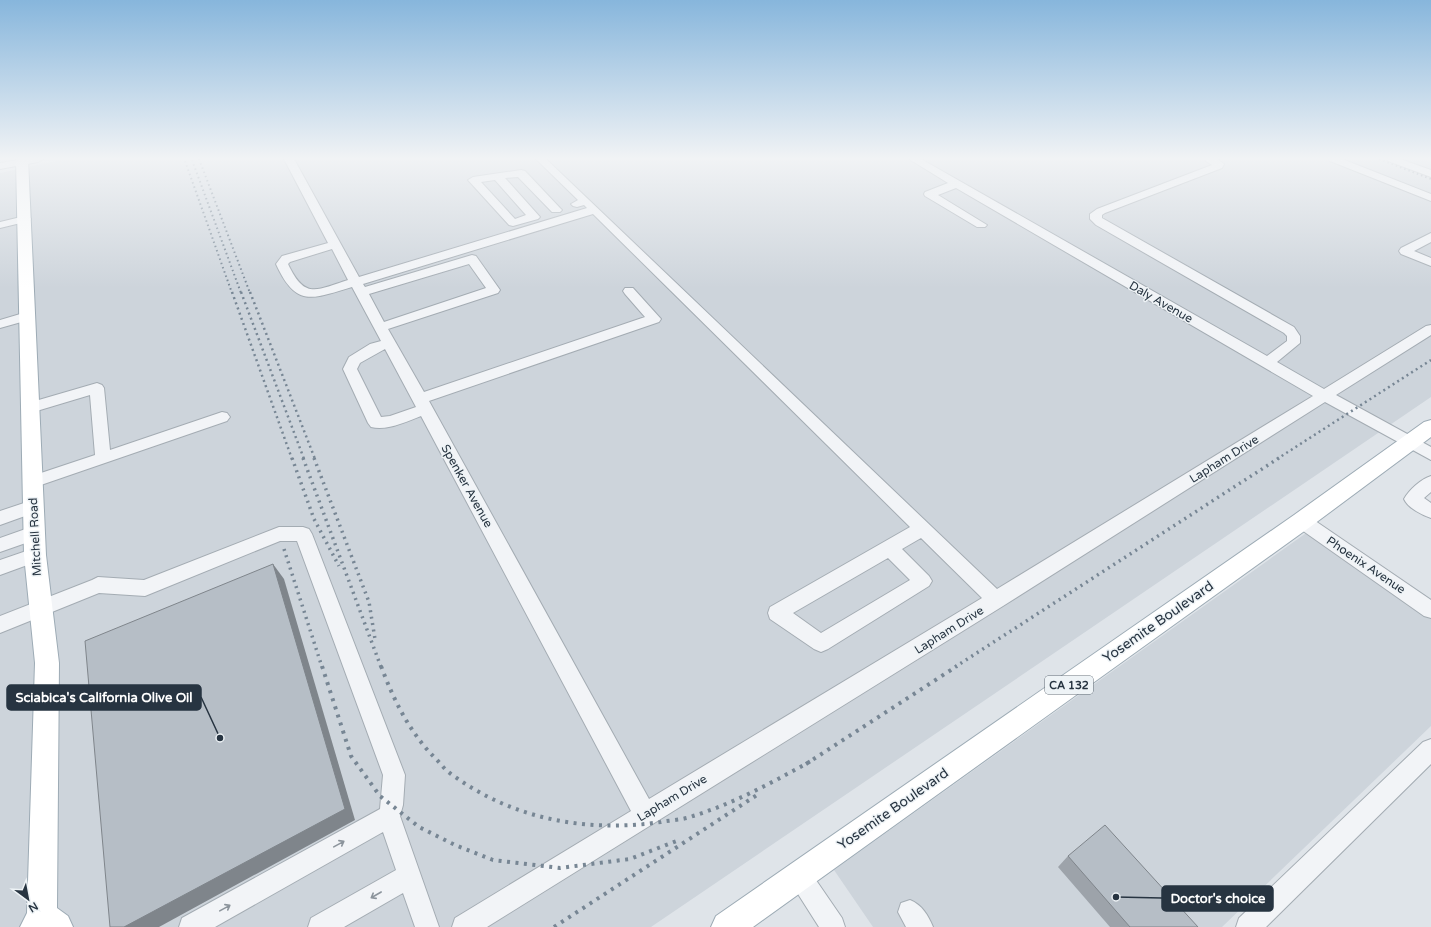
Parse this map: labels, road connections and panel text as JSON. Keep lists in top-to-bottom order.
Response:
{
  "streets": {
    "main road": ["Mitchell Road", "Yosemite Boulevard", "CA 132"],
    "street": [
      "Daly Avenue",
      "Lapham Drive",
      "Spenker Avenue",
      "Phoenix Avenue"
    ]
  },
  "crossings": [
    ["Daly Avenue", "Lapham Drive"],
    ["Daly Avenue", "Yosemite Boulevard"],
    ["Lapham Drive", "Spenker Avenue"],
    ["Phoenix Avenue", "Yosemite Boulevard"]
  ],
  "places": ["Sciabica's California Olive Oil", "Doctor's choice"],
  "north": "bottom right"
}
